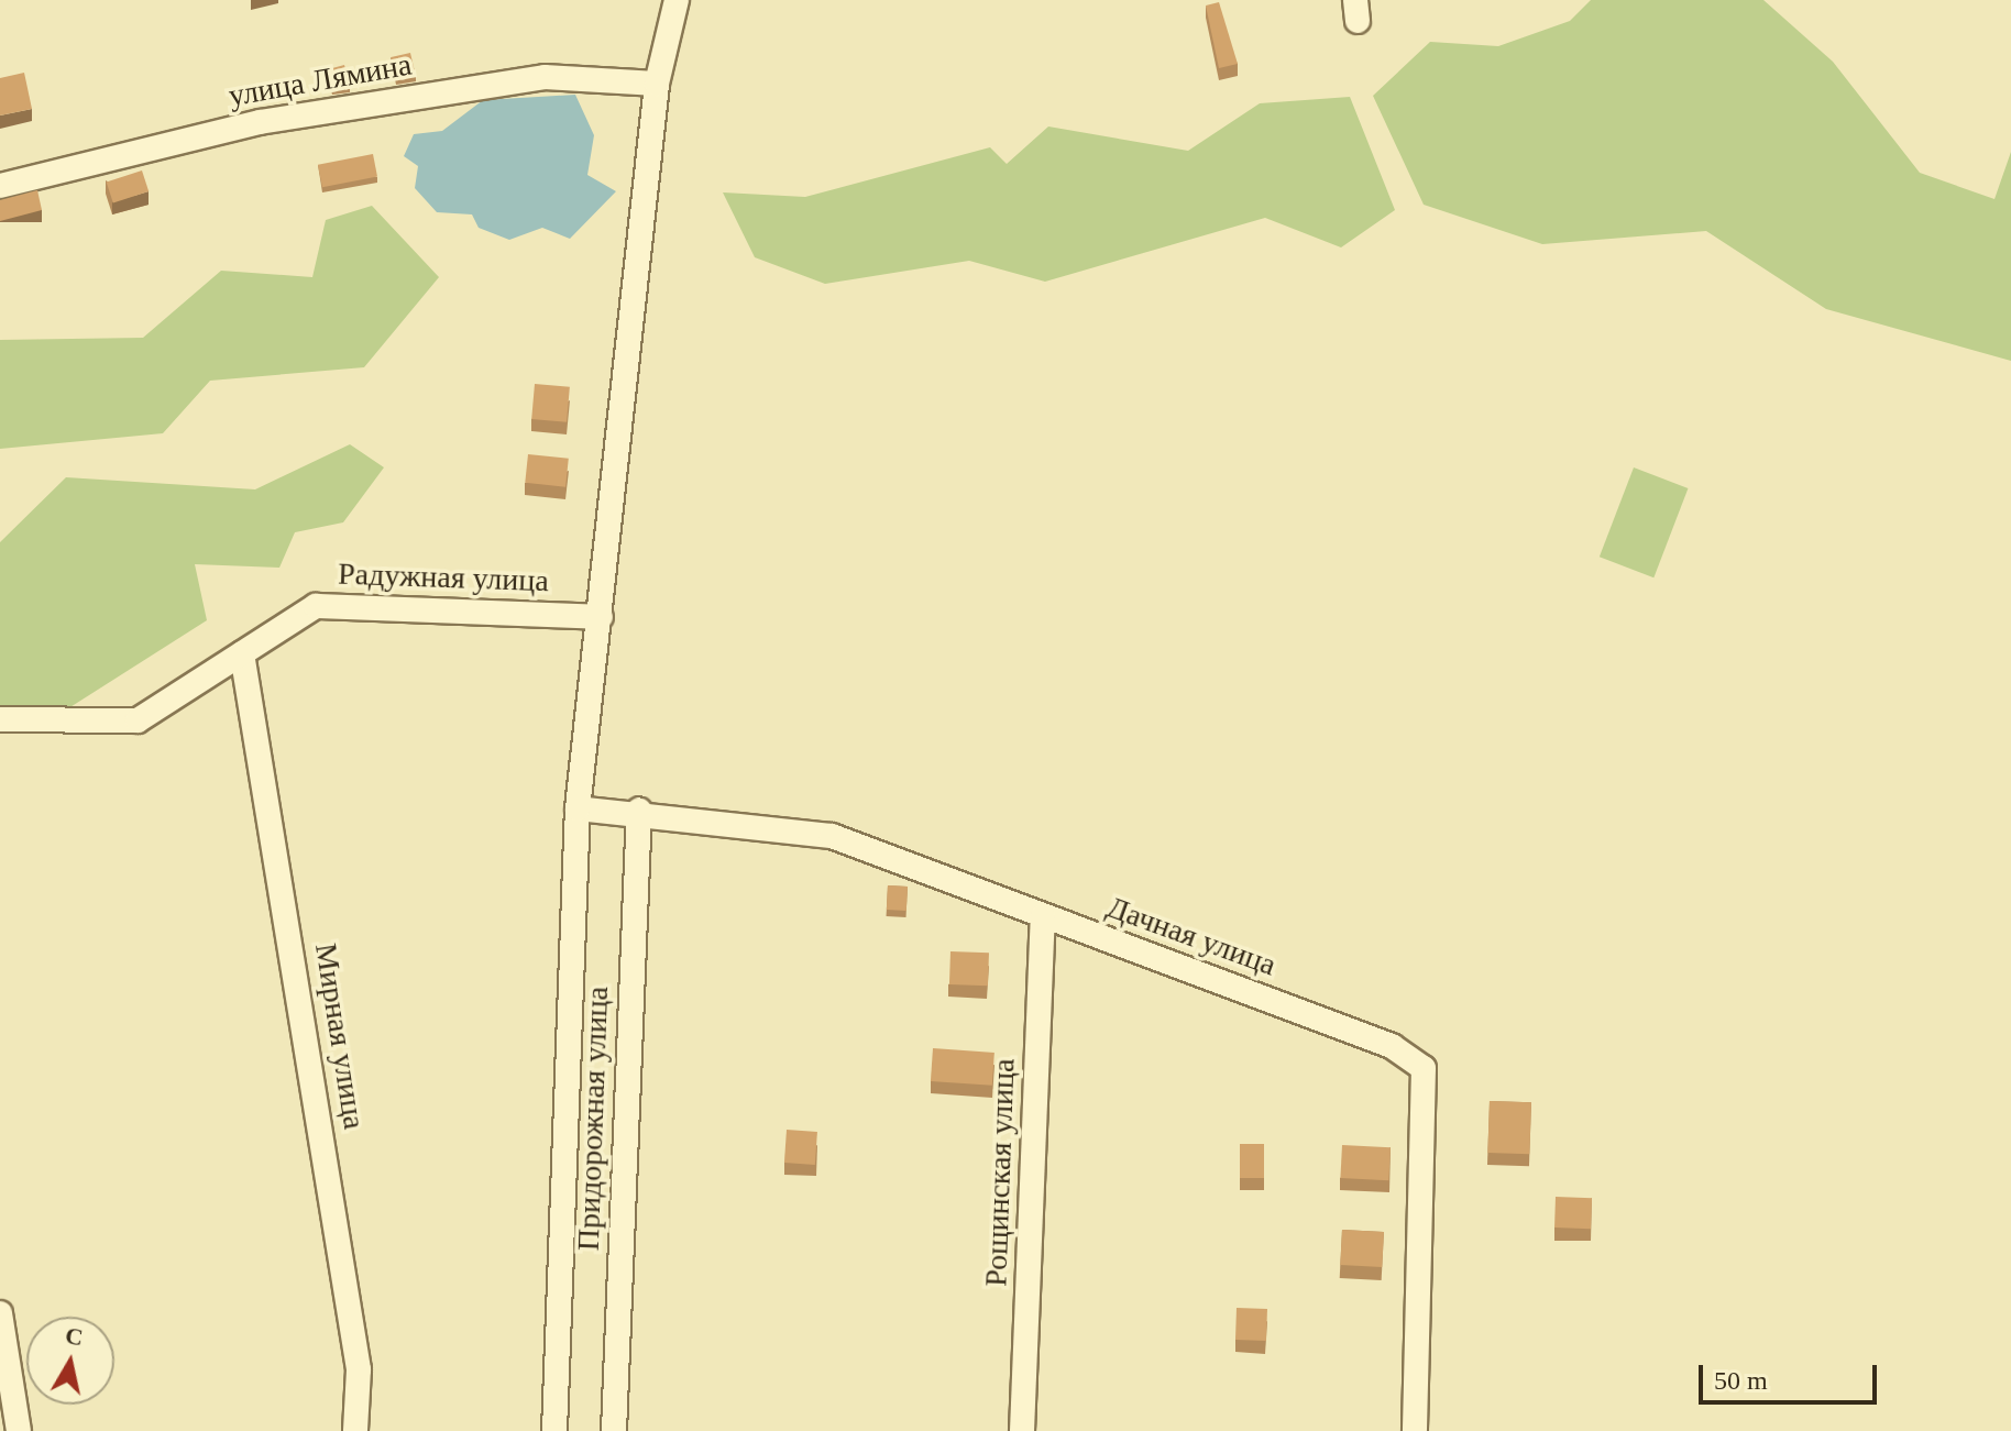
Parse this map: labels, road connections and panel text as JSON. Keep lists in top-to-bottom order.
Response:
{
  "streets": {
    "street": [
      "улица Лямина",
      "Радужная улица",
      "Дачная улица",
      "Мирная улица",
      "Придорожная улица",
      "Рощинская улица"
    ]
  },
  "crossings": [
    ["Радужная улица", "Мирная улица"],
    ["Дачная улица", "Придорожная улица"],
    ["Дачная улица", "Рощинская улица"]
  ],
  "scale_bar": "50 m",
  "north": "top"
}
